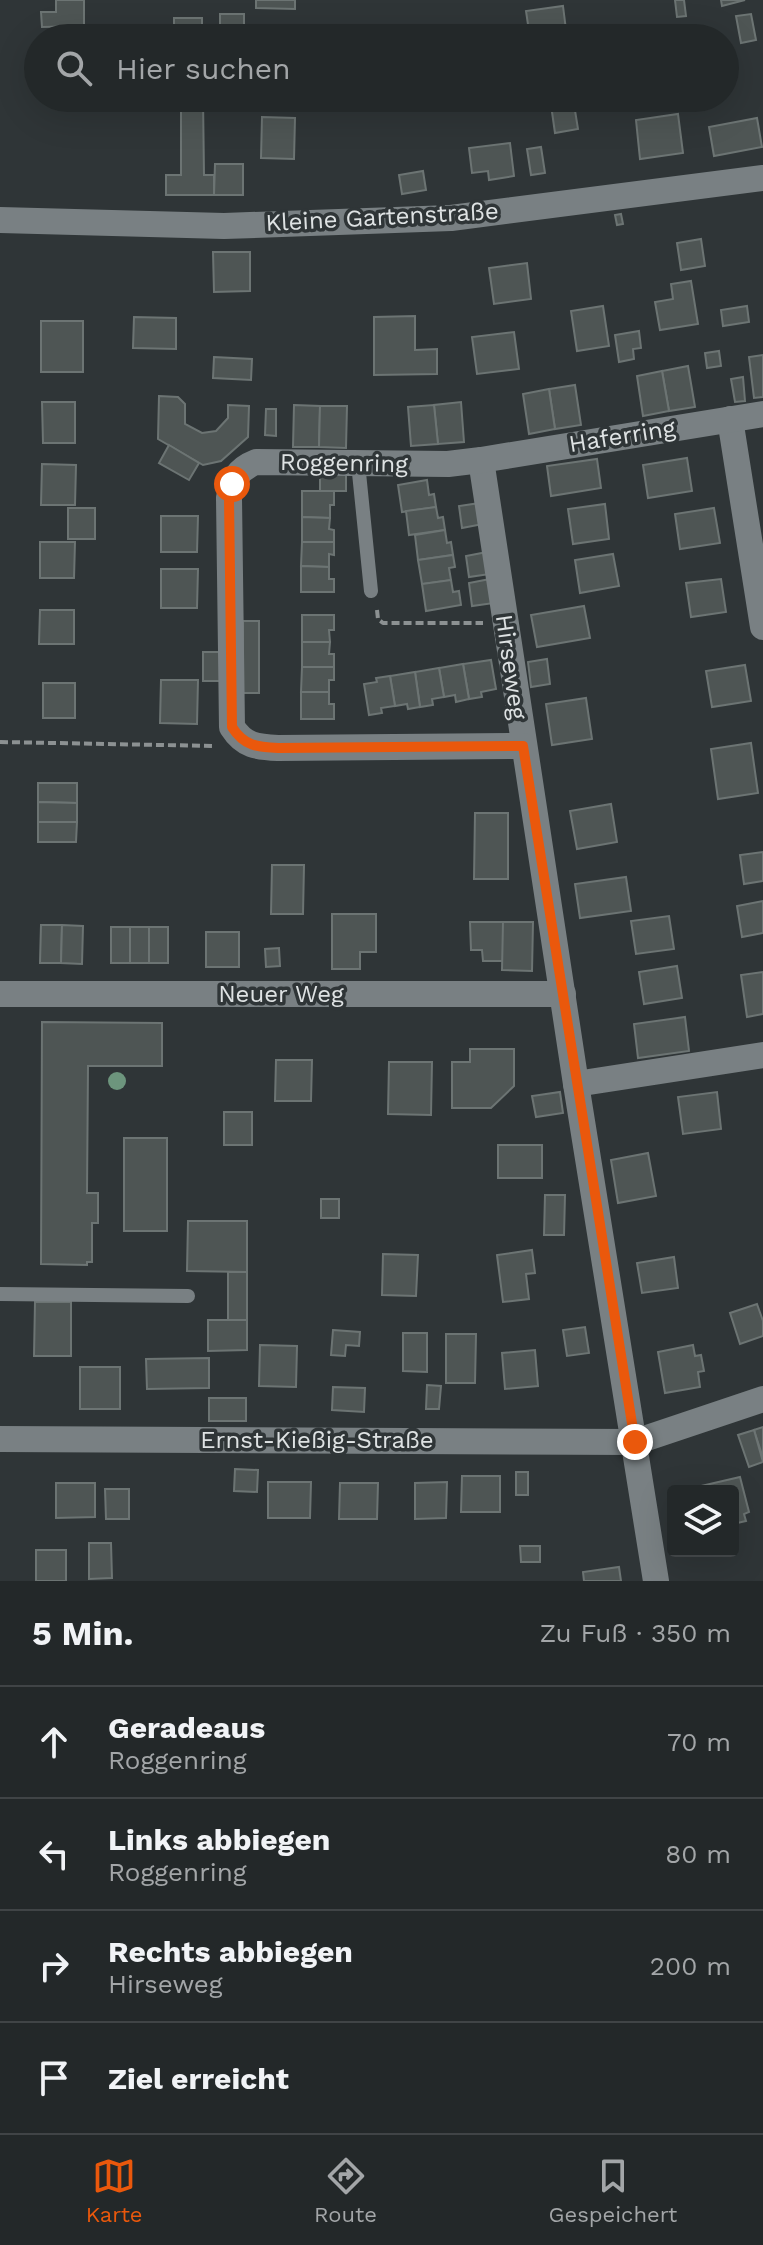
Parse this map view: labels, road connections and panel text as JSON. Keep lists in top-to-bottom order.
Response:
{
  "streets": {
    "street": [
      "Kleine Gartenstraße",
      "Haferring",
      "Roggenring",
      "Hirseweg",
      "Neuer Weg",
      "Ernst-Kießig-Straße"
    ]
  },
  "crossings": [
    ["Haferring", "Roggenring"],
    ["Haferring", "Hirseweg"],
    ["Roggenring", "Hirseweg"],
    ["Hirseweg", "Neuer Weg"],
    ["Hirseweg", "Ernst-Kießig-Straße"]
  ],
  "page": {
    "search": "Hier suchen",
    "heading": ["5 Min.", "Zu Fuß · 350 m"],
    "list": [
      ["Geradeaus", "Roggenring", "70 m"],
      ["Links abbiegen", "Roggenring", "80 m"],
      ["Rechts abbiegen", "Hirseweg", "200 m"],
      "Ziel erreicht"
    ],
    "nav": ["Karte", "Route", "Gespeichert"]
  }
}
